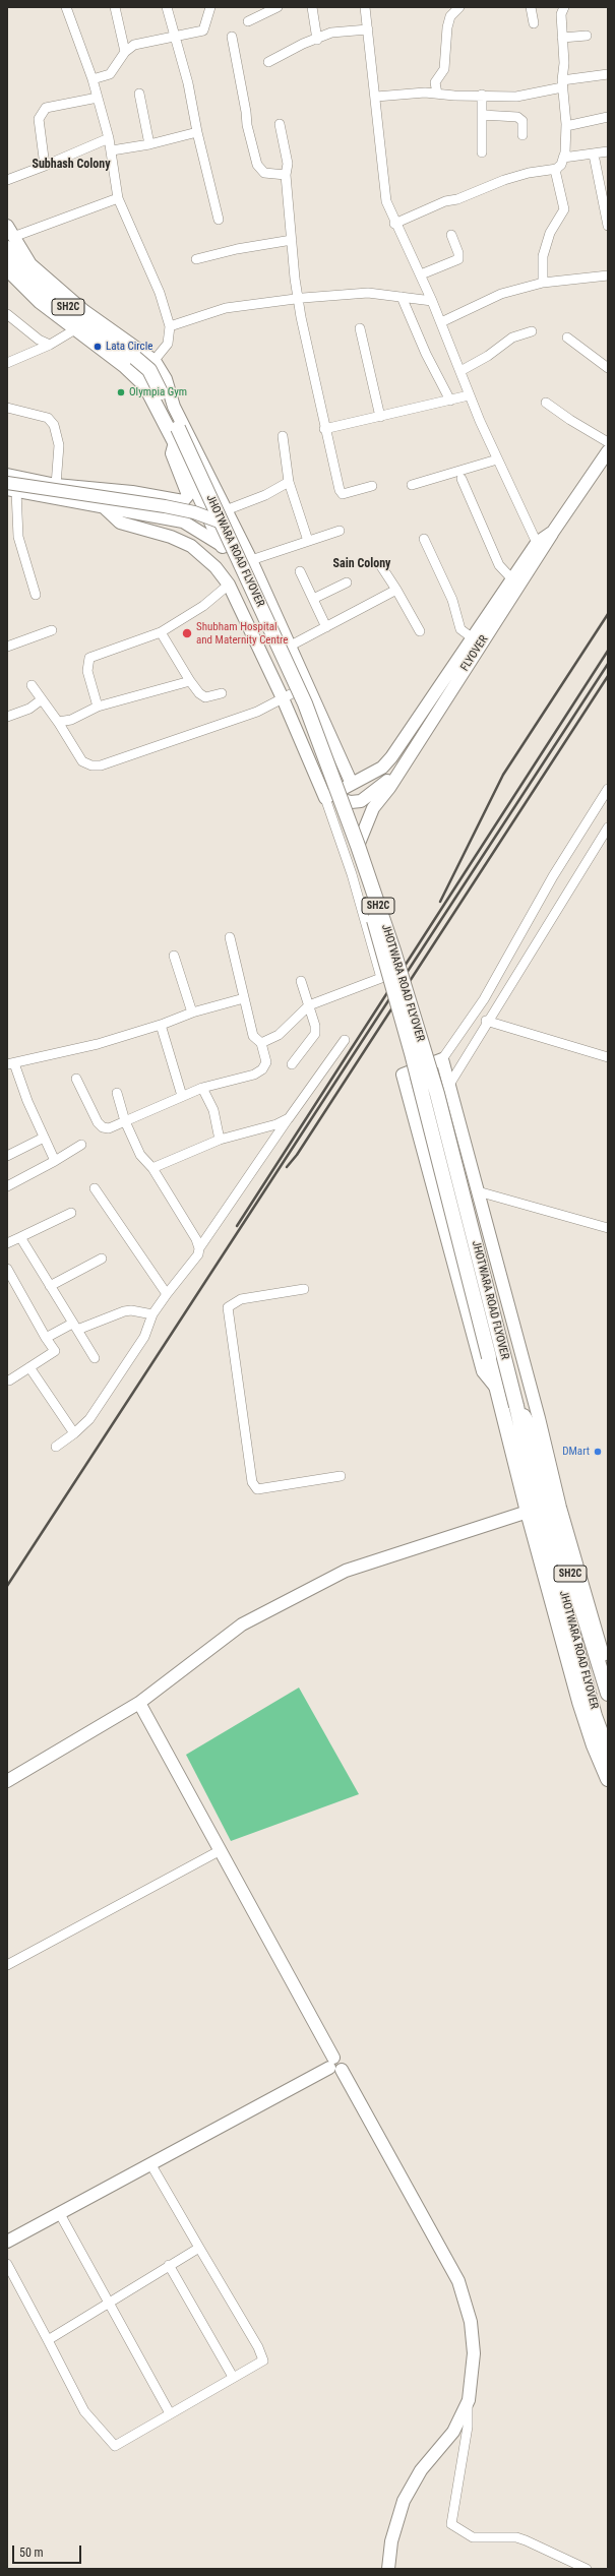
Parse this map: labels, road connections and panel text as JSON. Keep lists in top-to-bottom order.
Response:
{
  "streets": {
    "main road": ["SH2C", "JHOTWARA ROAD FLYOVER"],
    "street": ["FLYOVER"]
  },
  "crossings": [
    ["SH2C", "JHOTWARA ROAD FLYOVER"],
    ["JHOTWARA ROAD FLYOVER", "FLYOVER"]
  ],
  "districts": ["Subhash Colony", "Sain Colony"],
  "places": [
    "Lata Circle",
    "Olympia Gym",
    "Shubham Hospital and Maternity Centre",
    "DMart"
  ],
  "scale_bar": "50 m"
}
